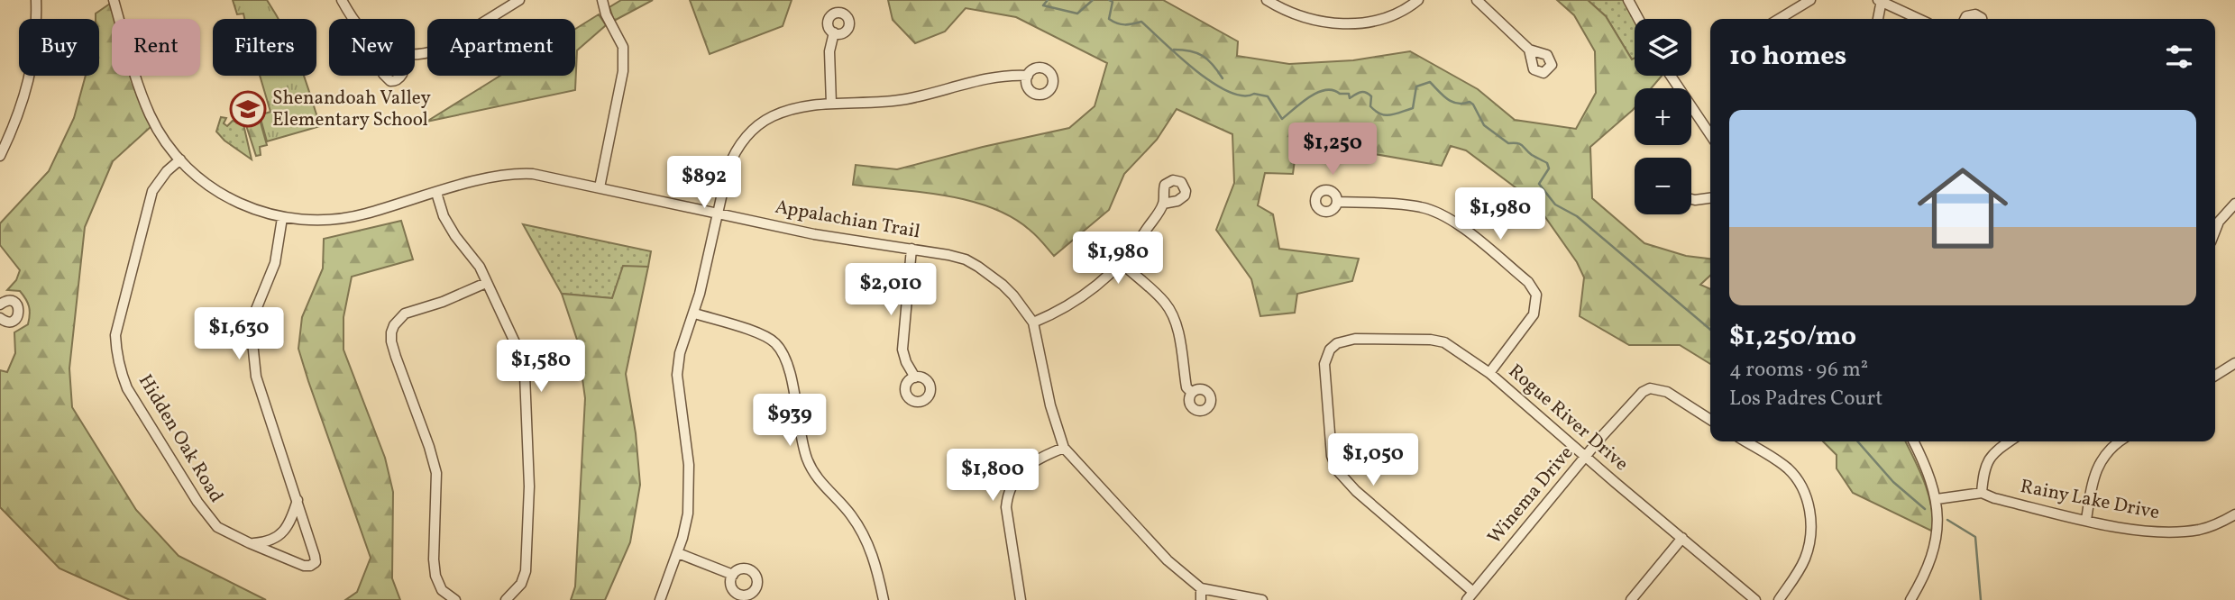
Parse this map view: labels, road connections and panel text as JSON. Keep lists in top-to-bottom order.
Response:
{
  "streets": {
    "street": [
      "Appalachian Trail",
      "Rogue River Drive",
      "Hidden Oak Road",
      "Winema Drive",
      "Rainy Lake Drive"
    ]
  },
  "crossings": [
    ["Appalachian Trail", "Hidden Oak Road"],
    ["Rogue River Drive", "Winema Drive"]
  ],
  "places": {
    "school or university": ["Shenandoah Valley Elementary School"]
  },
  "page": {
    "map_buttons": ["+", "−"],
    "chip": [
      "Buy",
      "Rent",
      "Filters",
      "New",
      "Apartment"
    ],
    "heading": "10 homes",
    "list": [
      {
        "name": "$1,250/mo",
        "note": "4 rooms · 96 m² · Los Padres Court"
      }
    ],
    "price": [
      "$1,250",
      "$892",
      "$1,980",
      "$1,980",
      "$2,010",
      "$1,630",
      "$1,580",
      "$939",
      "$1,050",
      "$1,800"
    ]
  }
}
